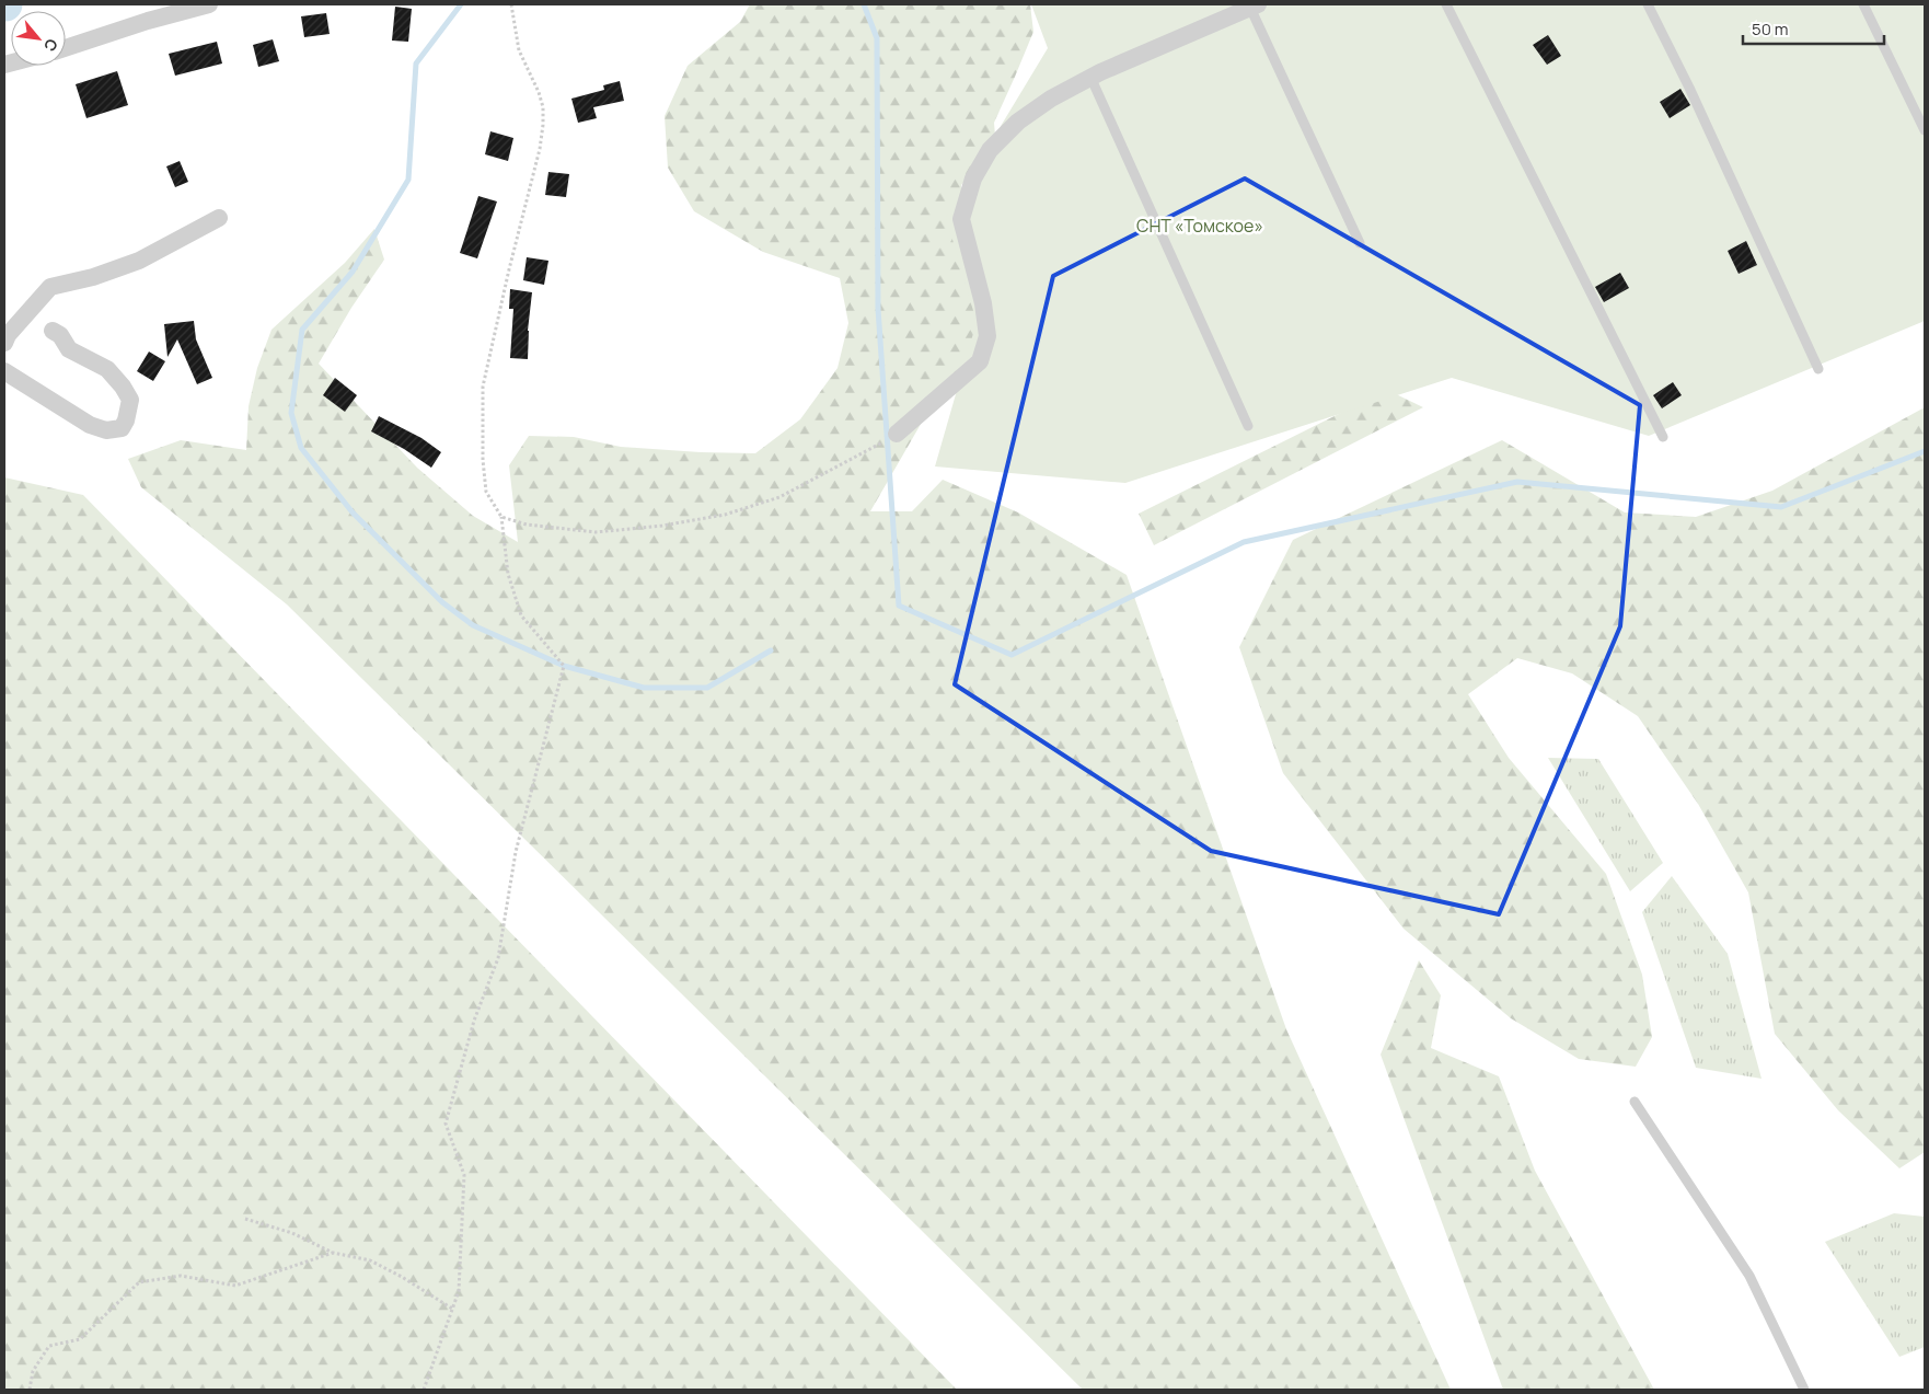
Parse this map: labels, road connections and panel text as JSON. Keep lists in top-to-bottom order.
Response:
{
  "parks": ["СНТ «Томское»"],
  "scale_bar": "50 m",
  "north": "bottom right"
}
